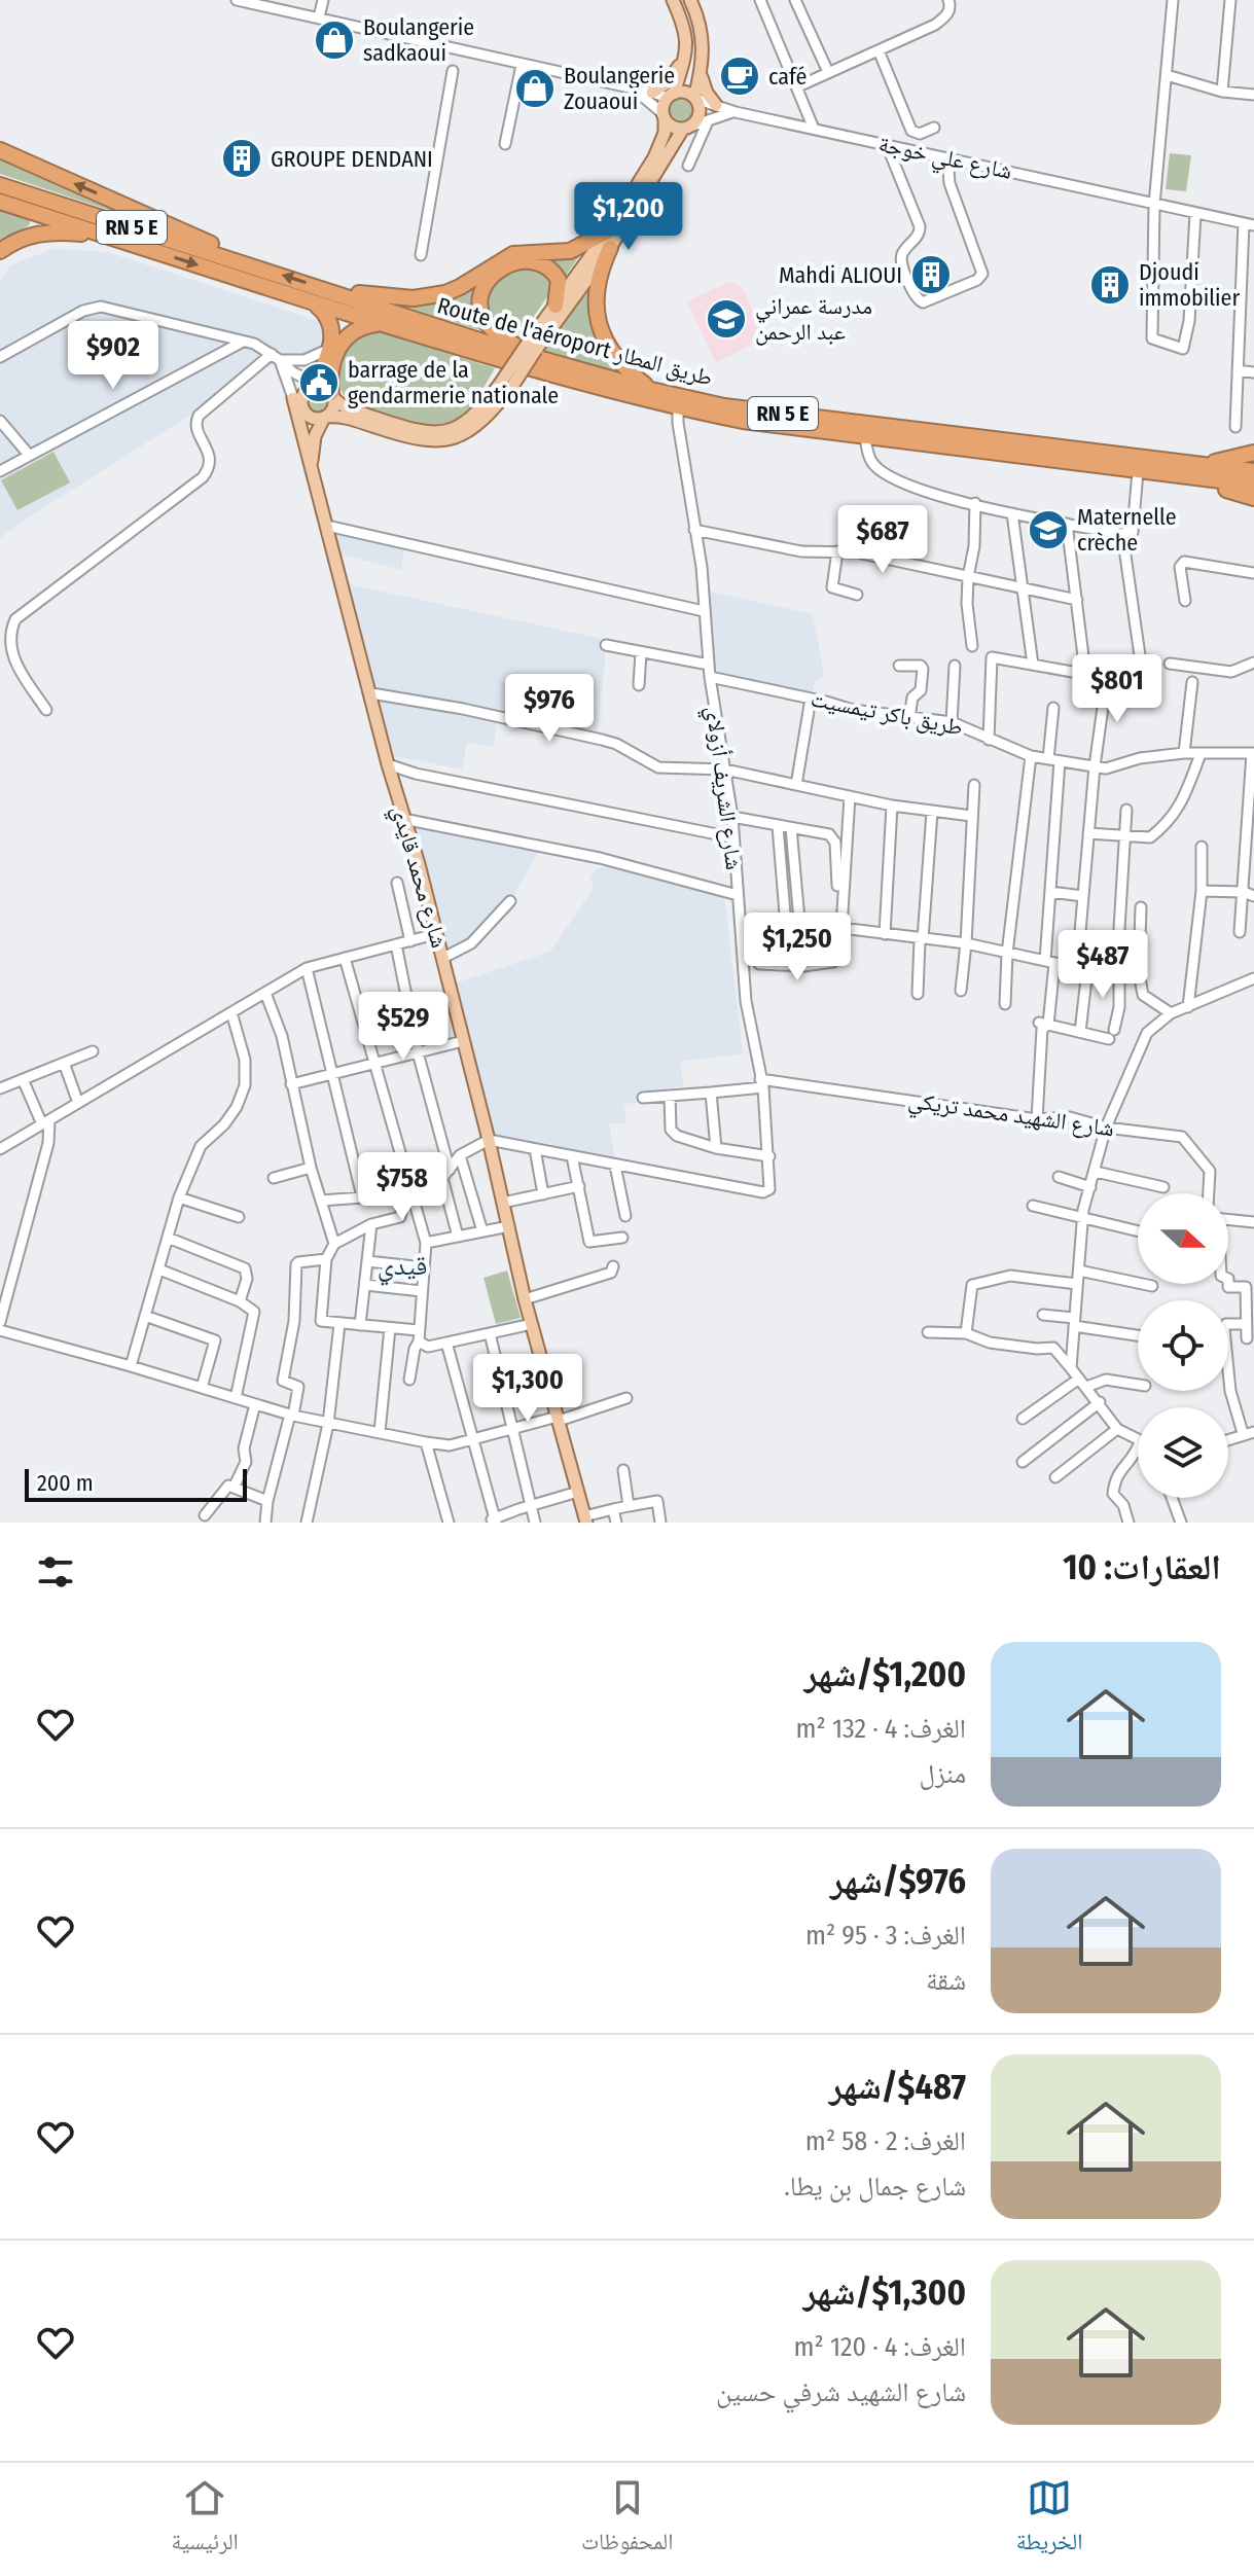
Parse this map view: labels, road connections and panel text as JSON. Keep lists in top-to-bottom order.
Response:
{
  "streets": {
    "highway": ["RN 5 E", "Route de l'aéroport طريق المطار"],
    "main road": ["شارع محمد قايدي"],
    "street": [
      "شارع علي خوجة",
      "طريق باكر تيمسيت",
      "شارع الشريف أزولاي",
      "شارع الشهيد محمد تريكي"
    ]
  },
  "crossings": [
    ["RN 5 E", "Route de l'aéroport طريق المطار"],
    ["Route de l'aéroport طريق المطار", "شارع الشريف أزولاي"],
    ["طريق باكر تيمسيت", "شارع الشريف أزولاي"],
    ["شارع الشريف أزولاي", "شارع محمد قايدي"],
    ["شارع الشريف أزولاي", "شارع الشهيد محمد تريكي"]
  ],
  "districts": ["قيدي"],
  "places": {
    "shop": ["Boulangerie sadkaoui", "Boulangerie Zouaoui"],
    "cafe": ["café"],
    "building": ["GROUPE DENDANI", "Mahdi ALIOUI", "Djoudi immobilier"],
    "school or university": ["مدرسة عمراني عبد الرحمن", "Maternelle crèche"],
    "public building": ["barrage de la gendarmerie nationale"]
  },
  "scale_bar": "200 m",
  "north": "right",
  "page": {
    "price": [
      "$1,200",
      "$902",
      "$687",
      "$801",
      "$976",
      "$1,250",
      "$487",
      "$529",
      "$758",
      "$1,300"
    ],
    "scale": "200 m",
    "heading": "العقارات: 10",
    "list": [
      {
        "name": "$1,200/شهر",
        "note": "الغرف: 4 · 132 m² · منزل"
      },
      {
        "name": "$976/شهر",
        "note": "الغرف: 3 · 95 m² · شقة"
      },
      {
        "name": "$487/شهر",
        "note": "الغرف: 2 · 58 m² · شارع جمال بن يطا."
      },
      {
        "name": "$1,300/شهر",
        "note": "الغرف: 4 · 120 m² · شارع الشهيد شرفي حسين"
      }
    ],
    "tabs": ["الخريطة", "المحفوظات", "الرئيسية"]
  }
}
